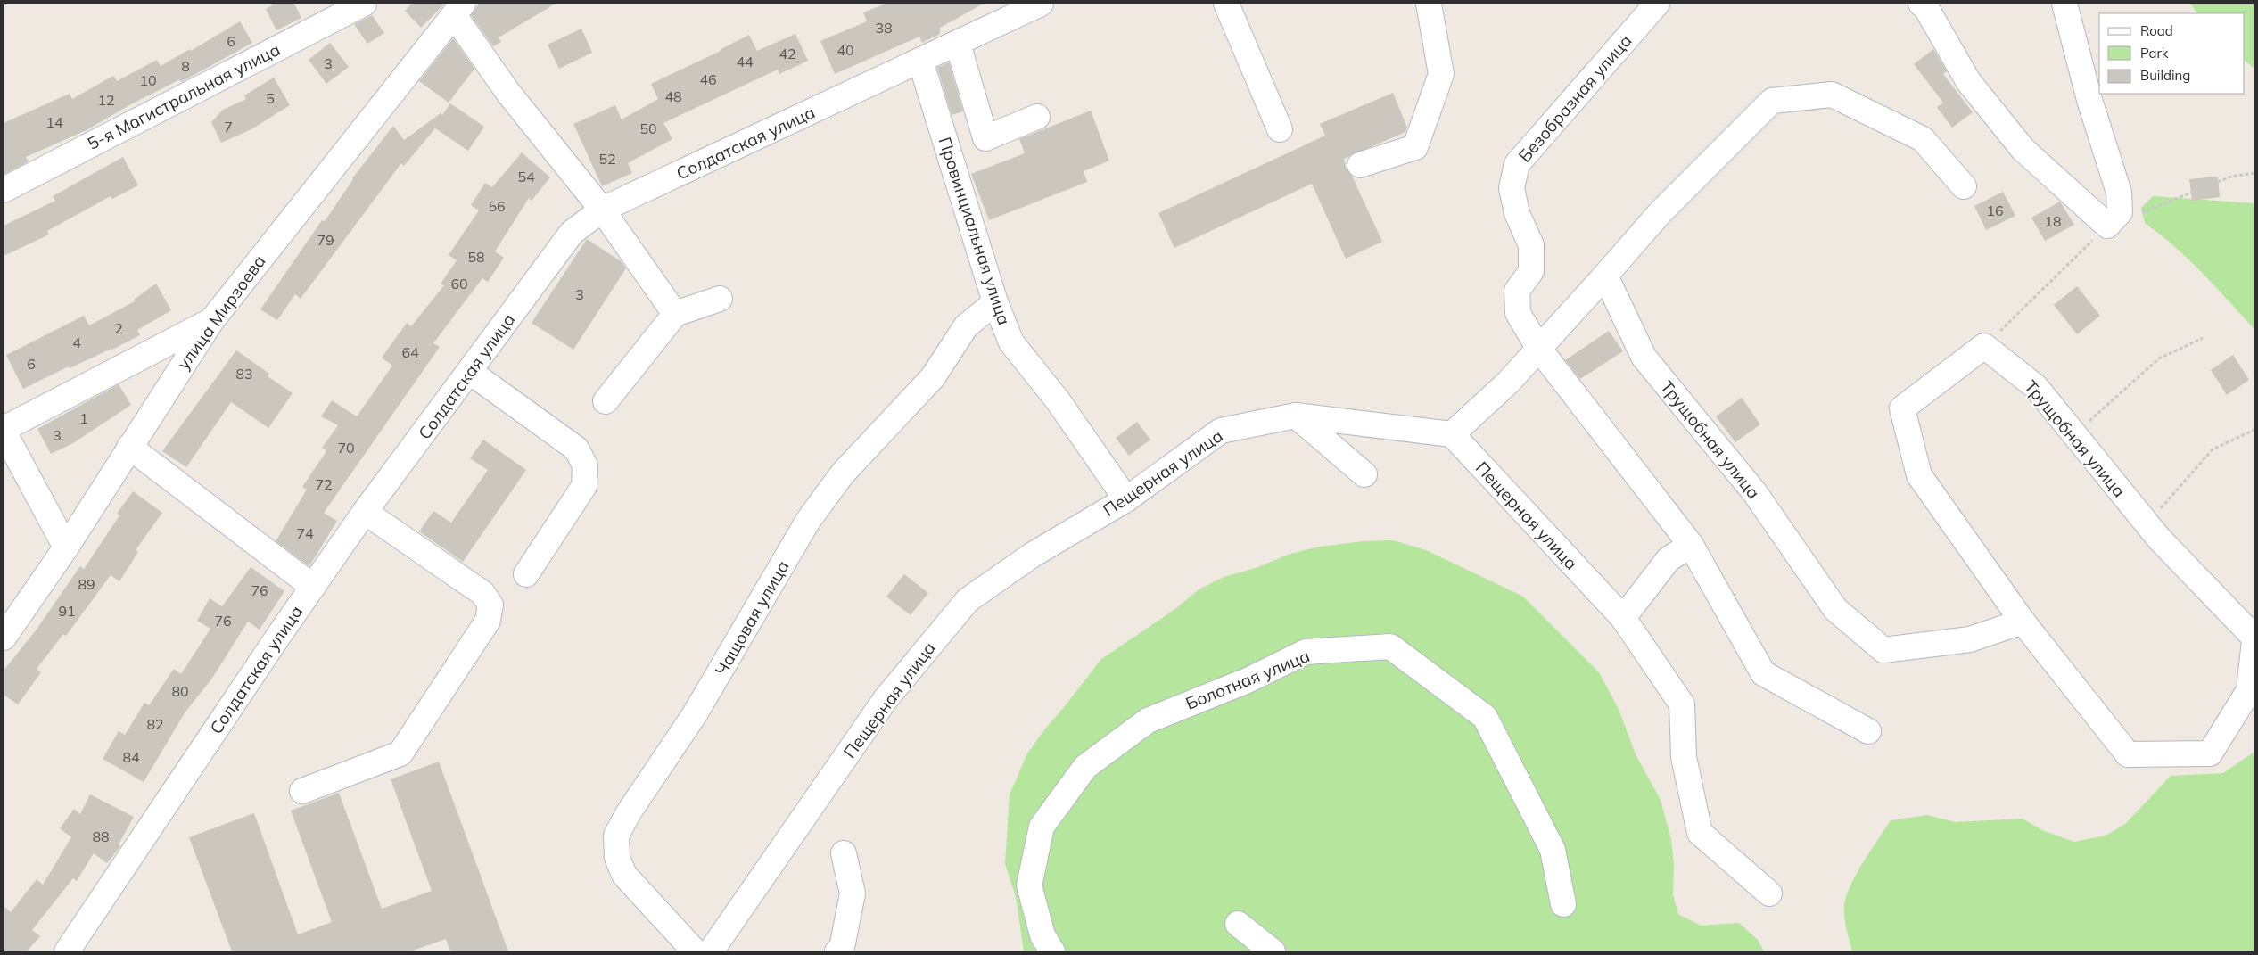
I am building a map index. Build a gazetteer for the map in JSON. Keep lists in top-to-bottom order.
{
  "streets": {
    "street": [
      "5-я Магистральная улица",
      "Безобразная улица",
      "Солдатская улица",
      "Провинциальная улица",
      "улица Мирзоева",
      "Трущобная улица",
      "Пещерная улица",
      "Чащовая улица",
      "Болотная улица"
    ]
  },
  "crossings": [
    ["Солдатская улица", "Провинциальная улица"],
    ["Провинциальная улица", "Пещерная улица"],
    ["Провинциальная улица", "Чащовая улица"]
  ],
  "house_numbers": [
    "38",
    "6",
    "40",
    "42",
    "44",
    "3",
    "8",
    "46",
    "10",
    "48",
    "5",
    "12",
    "14",
    "7",
    "50",
    "52",
    "54",
    "56",
    "16",
    "18",
    "79",
    "58",
    "60",
    "3",
    "2",
    "4",
    "64",
    "6",
    "83",
    "1",
    "3",
    "70",
    "72",
    "74",
    "89",
    "76",
    "91",
    "76",
    "80",
    "82",
    "84",
    "88"
  ],
  "legend": ["Road", "Park", "Building"]
}
